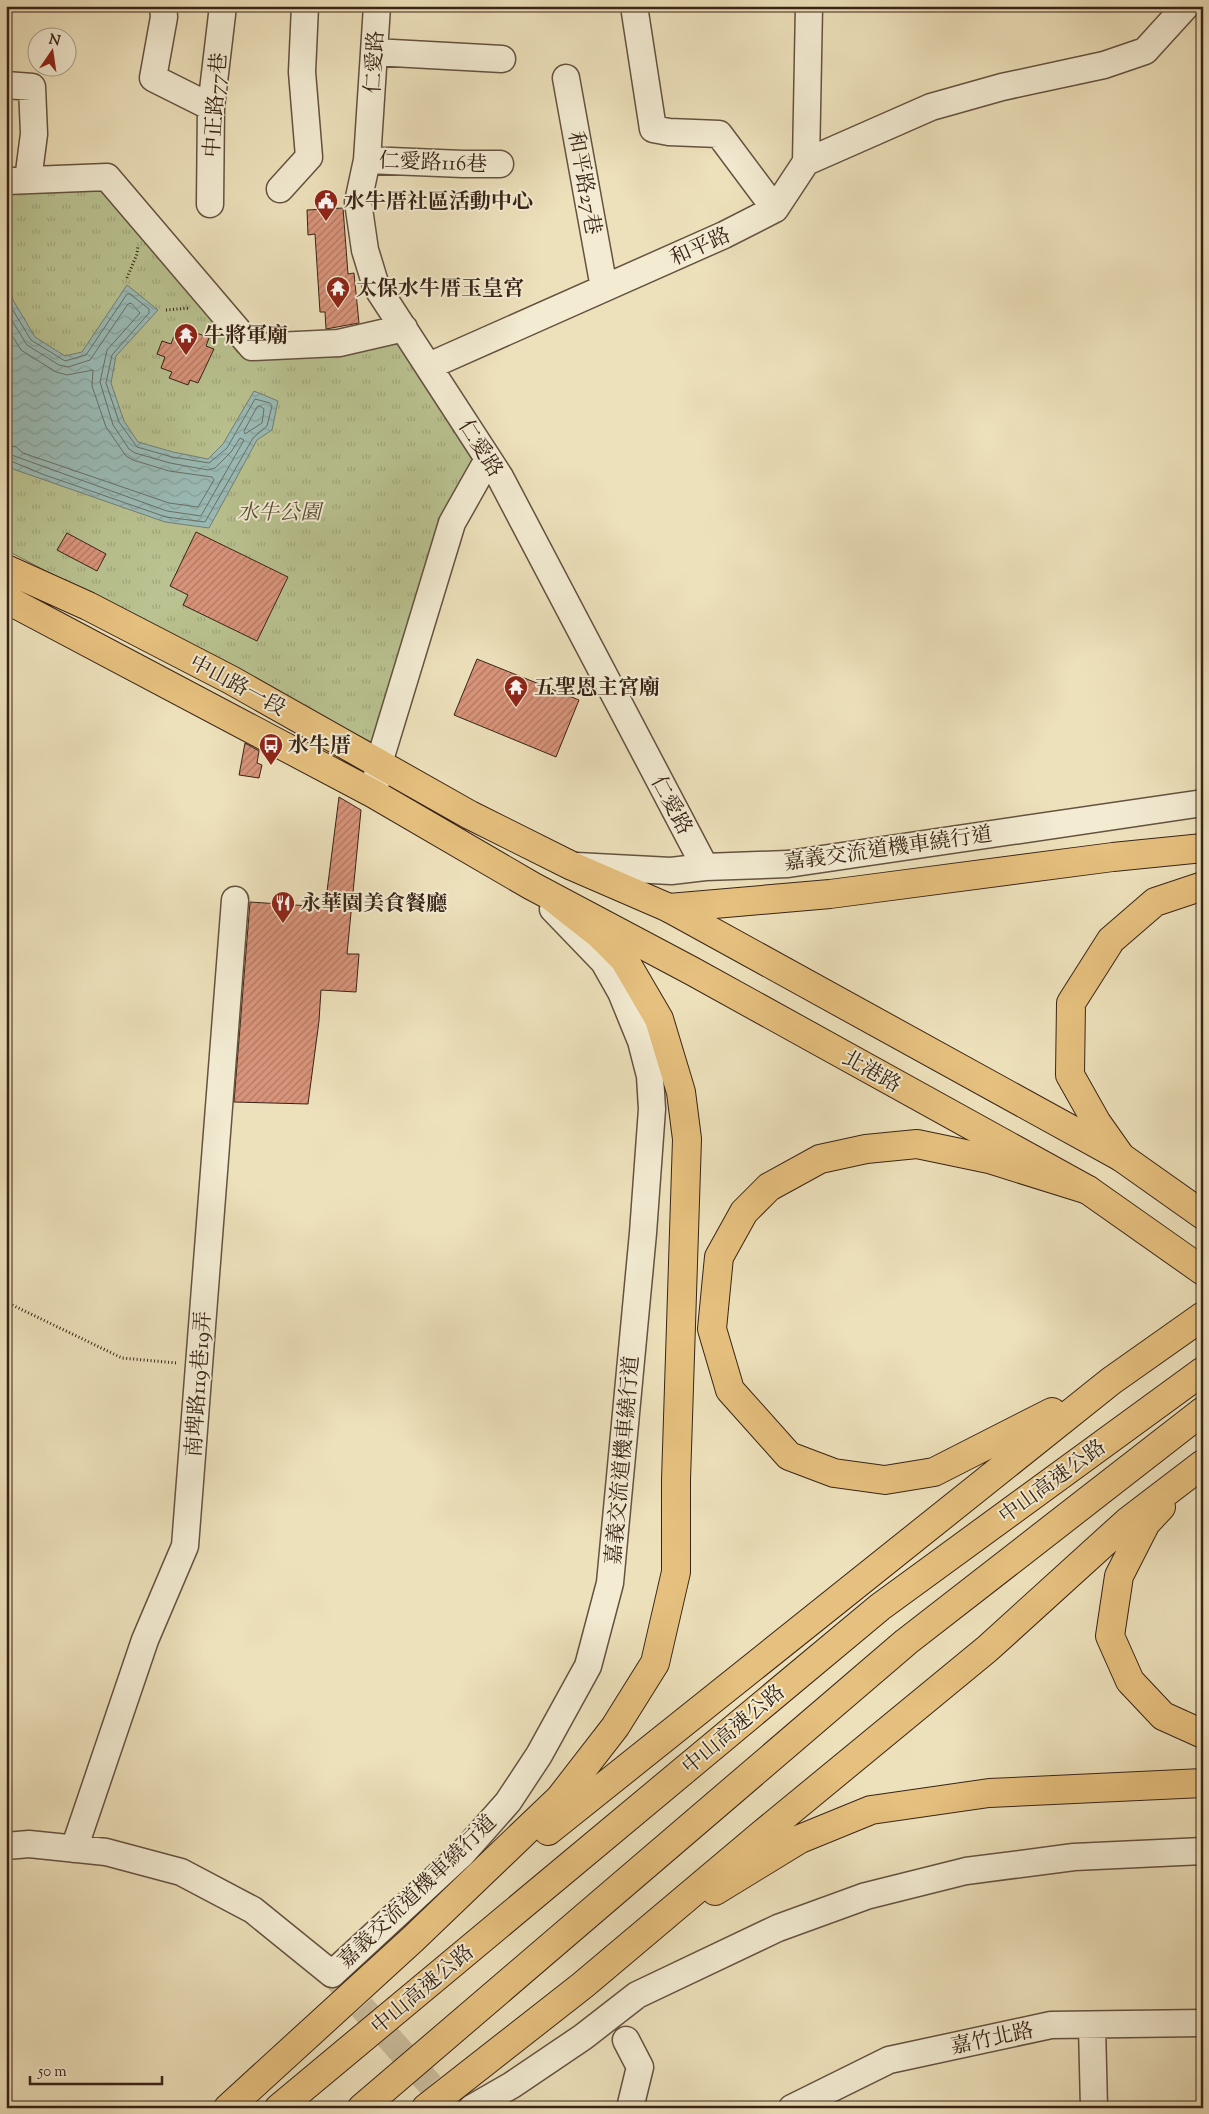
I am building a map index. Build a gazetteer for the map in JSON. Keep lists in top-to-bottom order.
{
  "streets": {
    "main road": ["中山路一段", "北港路", "中山高速公路"],
    "street": [
      "仁愛路",
      "中正路77巷",
      "仁愛路116巷",
      "和平路27巷",
      "和平路",
      "嘉義交流道機車繞行道",
      "南埤路119巷19弄",
      "嘉竹北路"
    ]
  },
  "crossings": [
    ["仁愛路", "仁愛路116巷"],
    ["仁愛路", "和平路"],
    ["仁愛路", "嘉義交流道機車繞行道"],
    ["和平路27巷", "和平路"],
    ["中山路一段", "嘉義交流道機車繞行道"],
    ["中山路一段", "北港路"],
    ["嘉義交流道機車繞行道", "北港路"],
    ["嘉義交流道機車繞行道", "南埤路119巷19弄"]
  ],
  "parks": ["水牛公園"],
  "places": {
    "public building": ["水牛厝社區活動中心"],
    "temple": ["太保水牛厝玉皇宮", "牛將軍廟", "五聖恩主宮廟"],
    "bus stop": ["水牛厝"],
    "restaurant": ["永華園美食餐廳"]
  },
  "scale_bar": "50 m",
  "north": "top"
}
